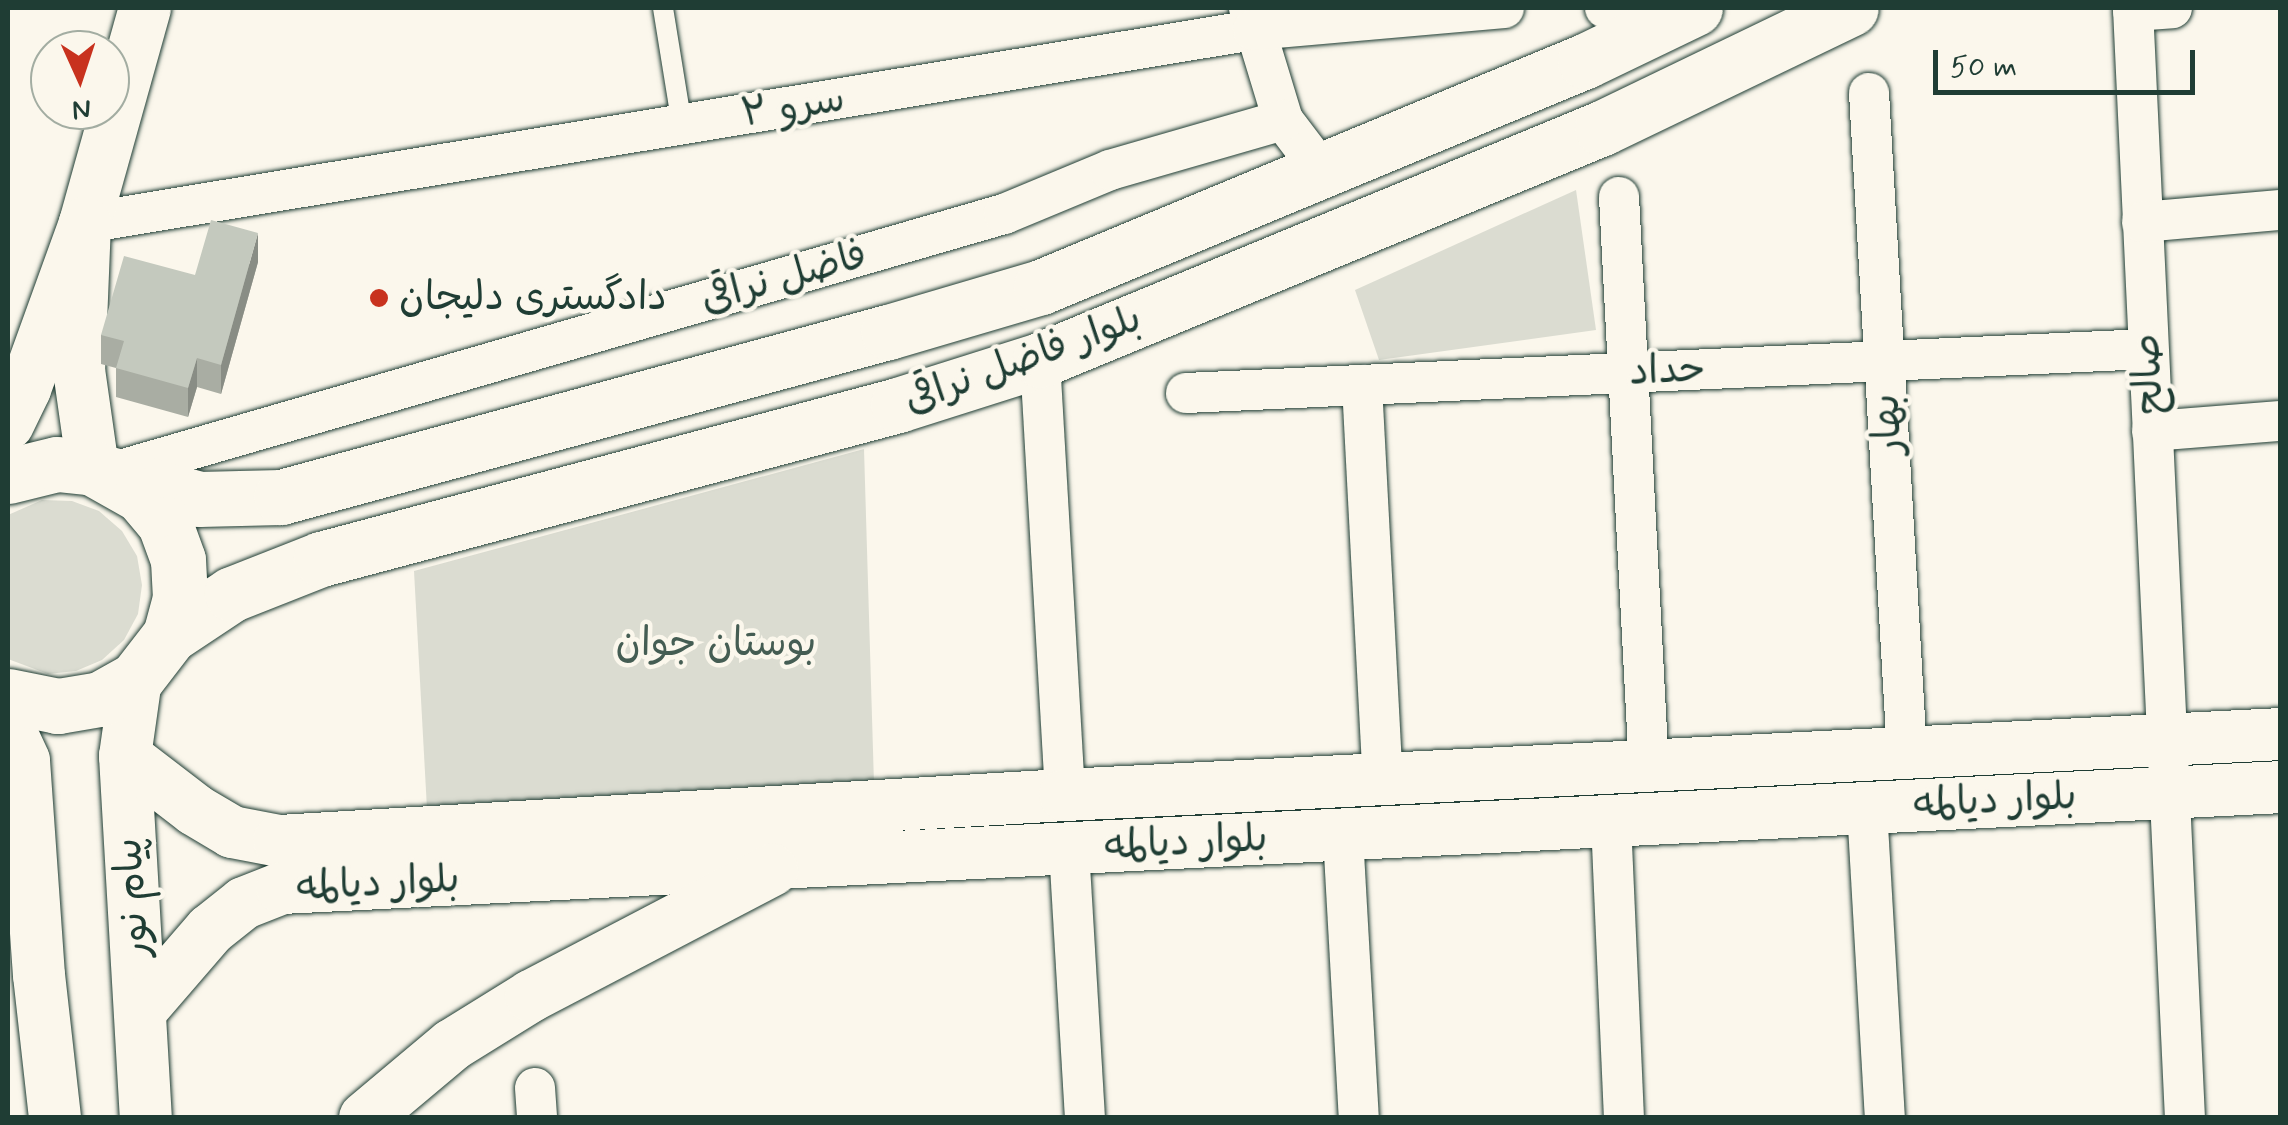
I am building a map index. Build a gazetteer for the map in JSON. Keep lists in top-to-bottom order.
{
  "streets": {
    "main road": ["بلوار فاضل نراقی"],
    "street": [
      "سرو ۲",
      "فاضل نراقی",
      "حداد",
      "صالح",
      "بهار",
      "بلوار دیالمه",
      "پیام نور"
    ]
  },
  "crossings": [
    ["فاضل نراقی", "بلوار فاضل نراقی"],
    ["حداد", "صالح"],
    ["حداد", "بهار"],
    ["صالح", "بلوار دیالمه"],
    ["بهار", "بلوار دیالمه"],
    ["بلوار دیالمه", "پیام نور"]
  ],
  "parks": ["بوستان جوان"],
  "places": ["دادگستری دلیجان"],
  "scale_bar": "50 m",
  "north": "bottom"
}
